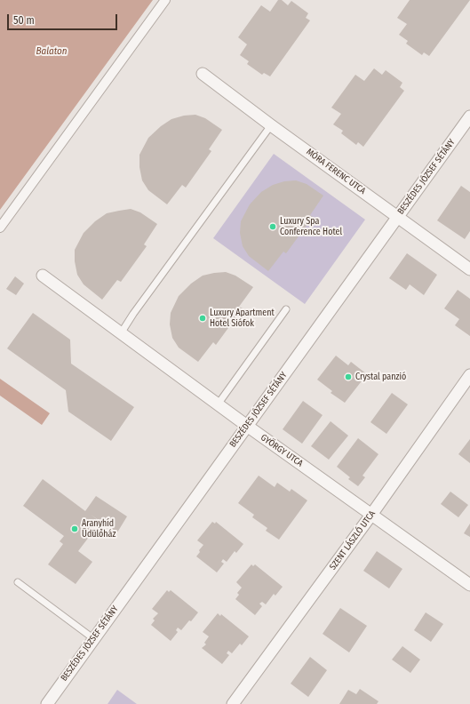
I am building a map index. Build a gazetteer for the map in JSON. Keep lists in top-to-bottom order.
{
  "streets": {
    "street": [
      "MÓRA FERENC UTCA",
      "BESZÉDES JÓZSEF SÉTÁNY",
      "GYÖRGY UTCA",
      "SZENT LÁSZLÓ UTCA"
    ]
  },
  "crossings": [
    ["MÓRA FERENC UTCA", "BESZÉDES JÓZSEF SÉTÁNY"],
    ["BESZÉDES JÓZSEF SÉTÁNY", "GYÖRGY UTCA"],
    ["GYÖRGY UTCA", "SZENT LÁSZLÓ UTCA"]
  ],
  "water": ["Balaton"],
  "places": [
    "Luxury Spa Conference Hotel",
    "Luxury Apartment Hotel Siófok",
    "Crystal panzió",
    "Aranyhíd Üdülőház"
  ],
  "scale_bar": "50 m"
}
